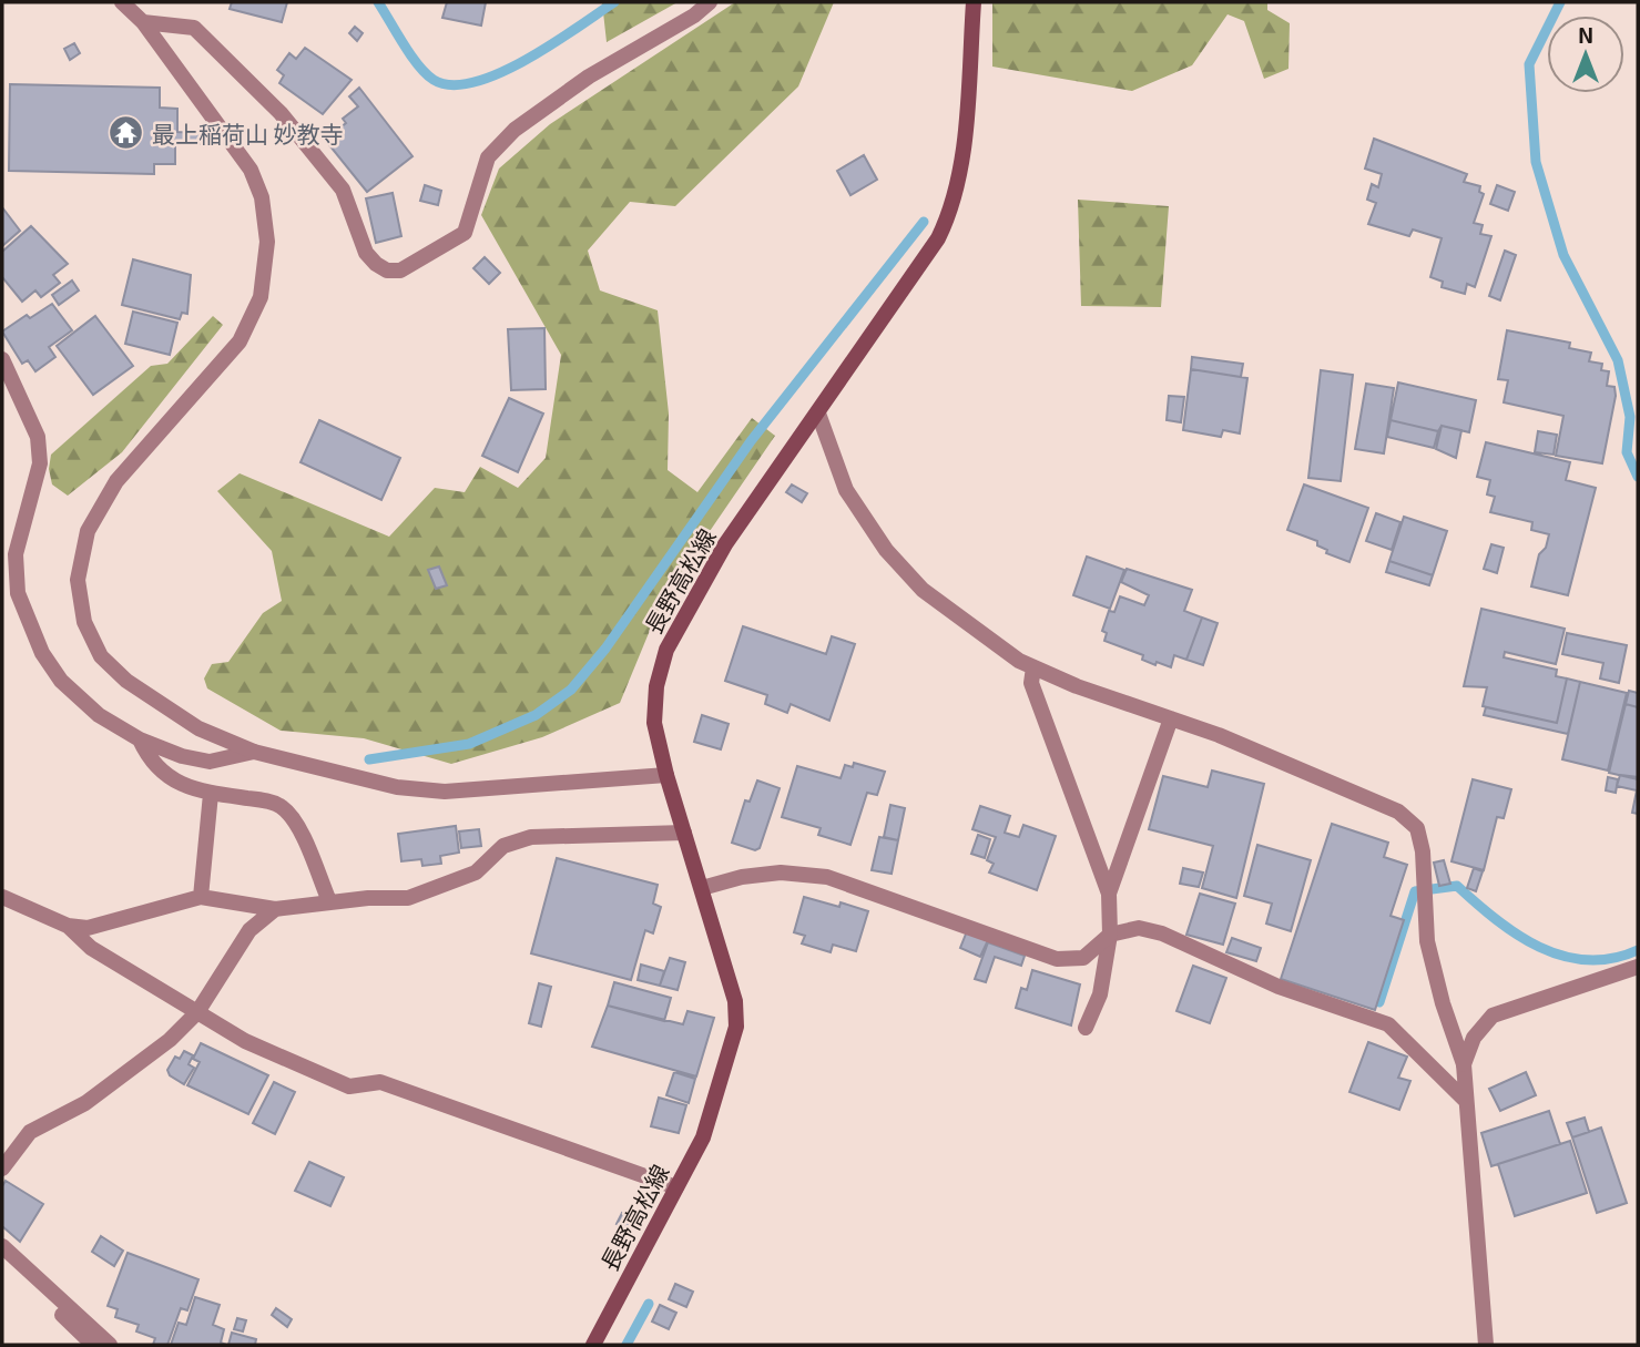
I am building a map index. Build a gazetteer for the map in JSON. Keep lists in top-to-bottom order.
{
  "streets": {
    "main road": ["長野高松線"]
  },
  "places": {
    "temple": ["最上稲荷山 妙教寺"]
  },
  "north": "top"
}
